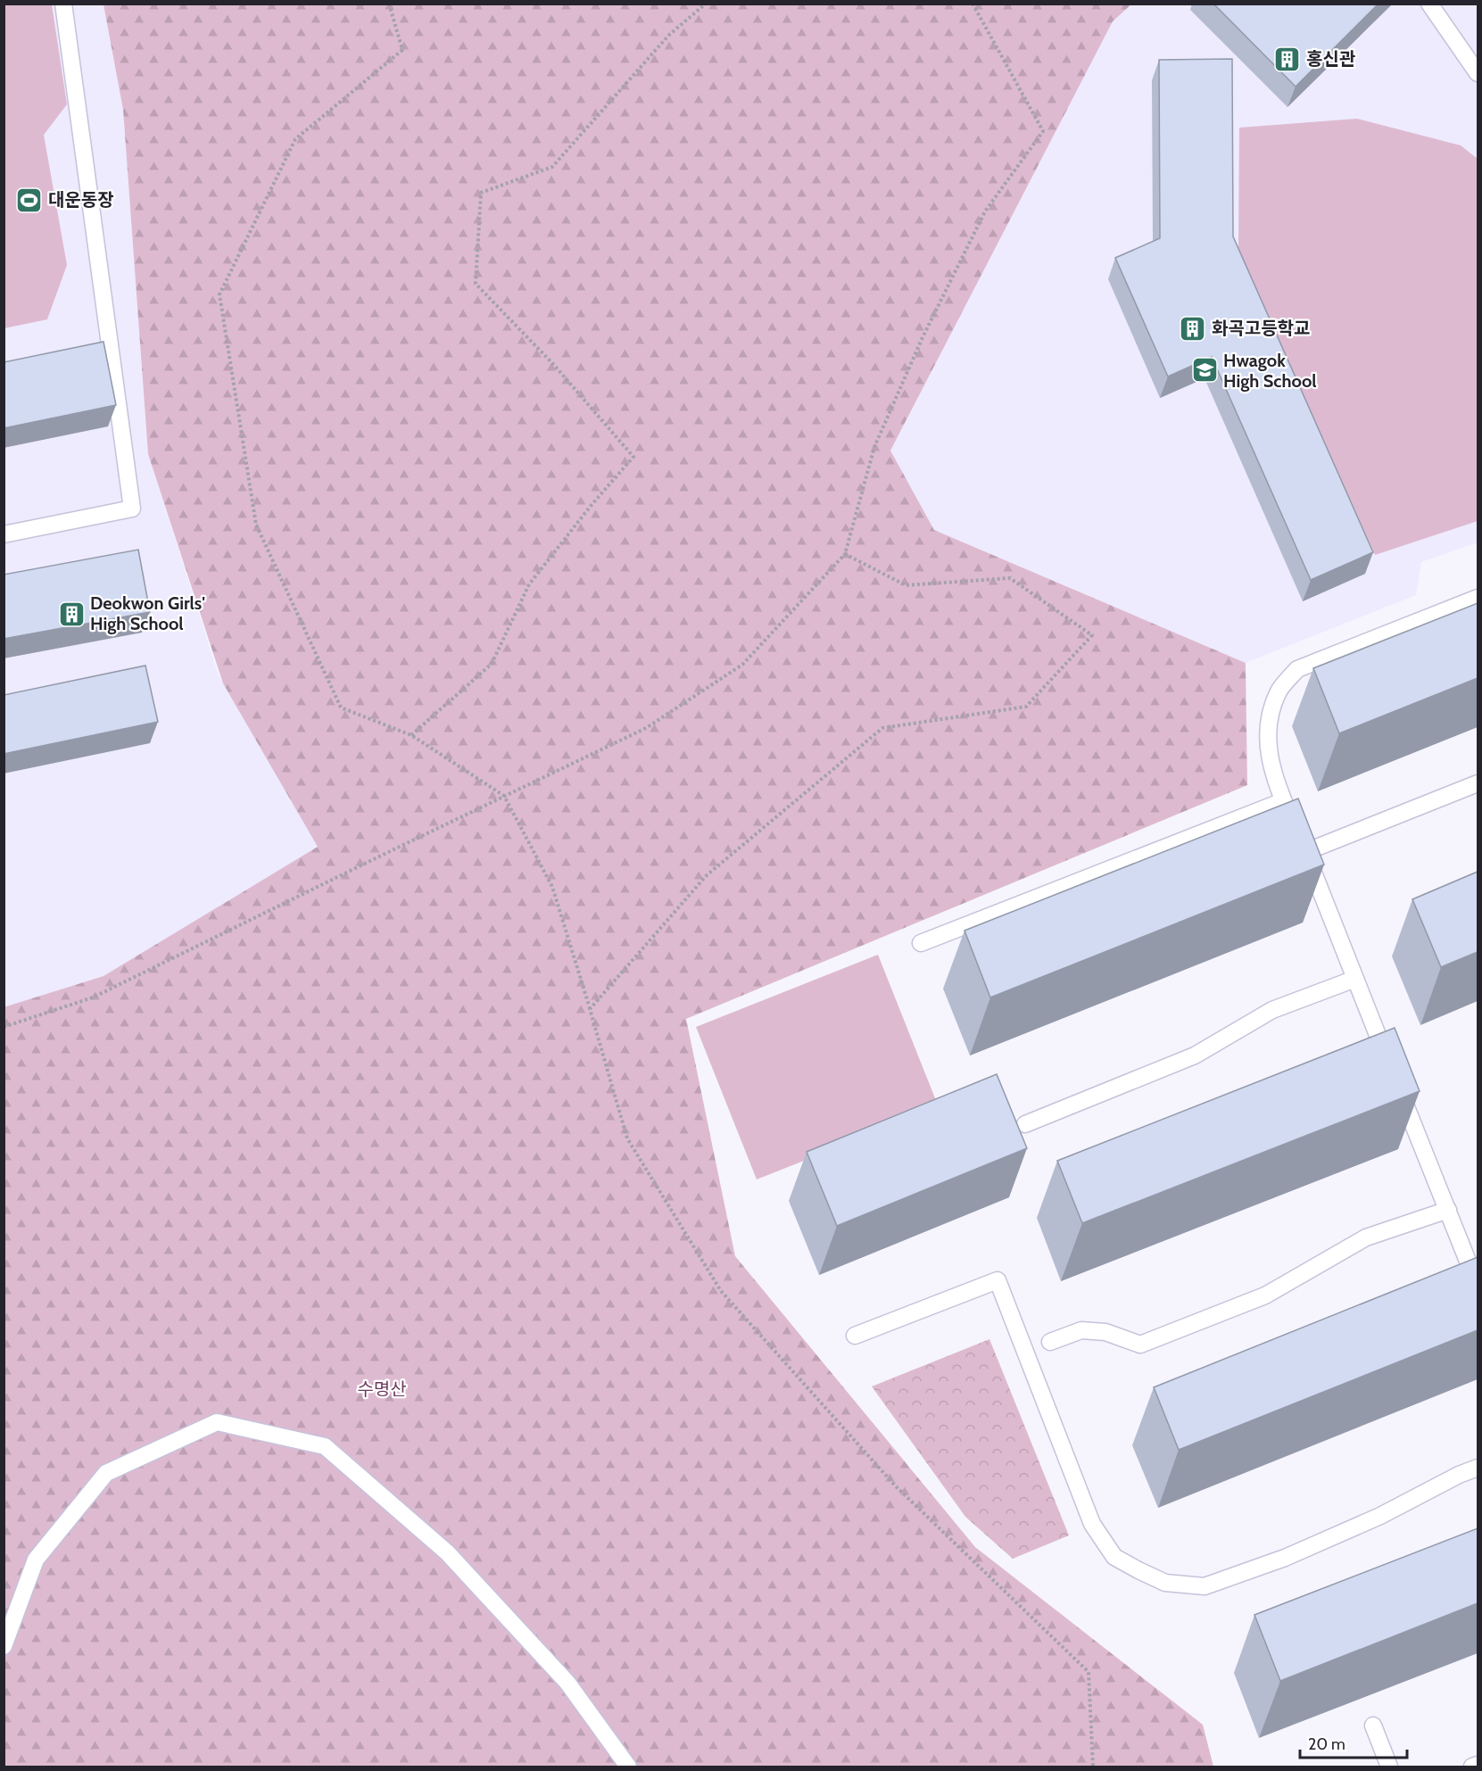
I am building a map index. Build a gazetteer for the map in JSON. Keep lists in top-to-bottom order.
{
  "parks": ["수명산"],
  "places": {
    "building": ["홍신관", "화곡고등학교", "Deokwon Girls' High School"],
    "sports": ["대운동장"],
    "school or university": ["Hwagok High School"]
  },
  "scale_bar": "20 m"
}
